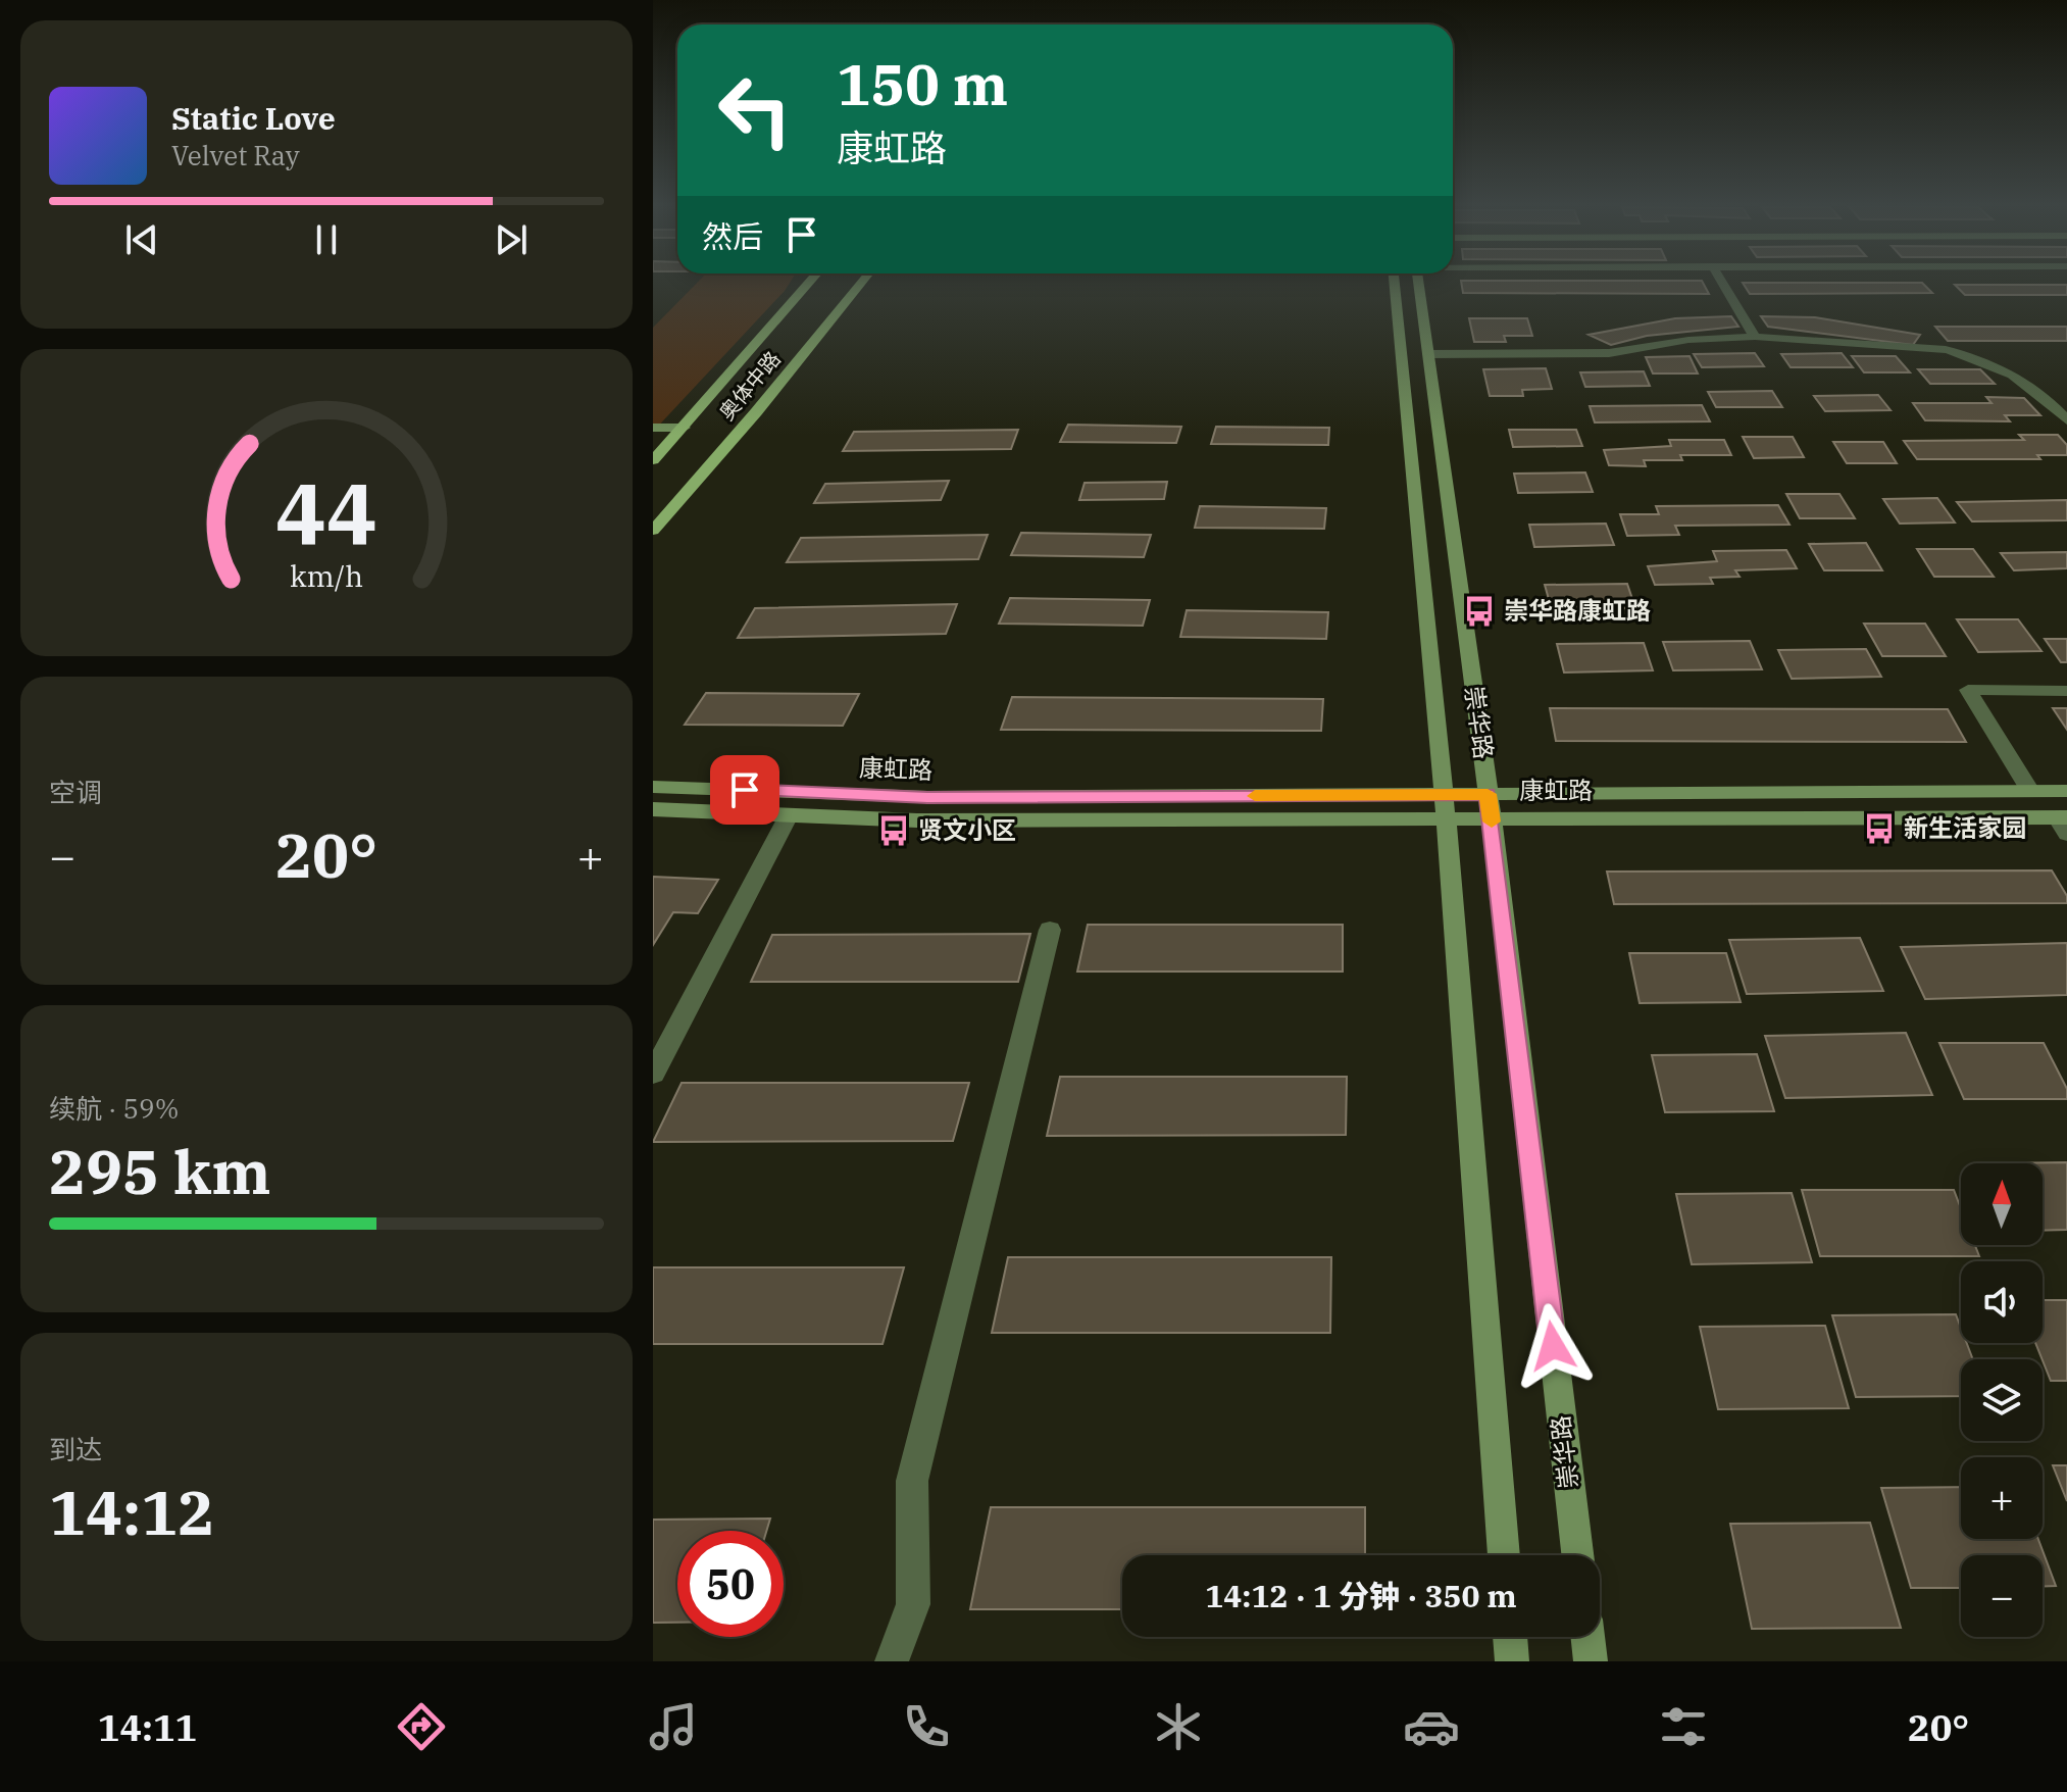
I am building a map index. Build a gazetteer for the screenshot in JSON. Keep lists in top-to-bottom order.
{
  "streets": {
    "main road": ["奥体中路", "崇华路", "康虹路"]
  },
  "crossings": [
    ["崇华路", "康虹路"]
  ],
  "places": {
    "bus stop": ["崇华路康虹路", "新生活家园", "贤文小区"]
  },
  "north": "top",
  "page": {
    "turn": ["150 m", "康虹路"],
    "song": ["Static Love", "Velvet Ray"],
    "then": "然后",
    "tile": [
      "空调",
      ["续航 · 59%", "295 km"],
      ["到达", "14:12"]
    ],
    "heat": ["−", "20°", "+"],
    "map_buttons": ["+", "−"],
    "limit": "50",
    "trip": "14:12 · 1 分钟 · 350 m",
    "tabs": ["14:11", "20°"],
    "gauge": ["44", "km/h"]
  }
}
